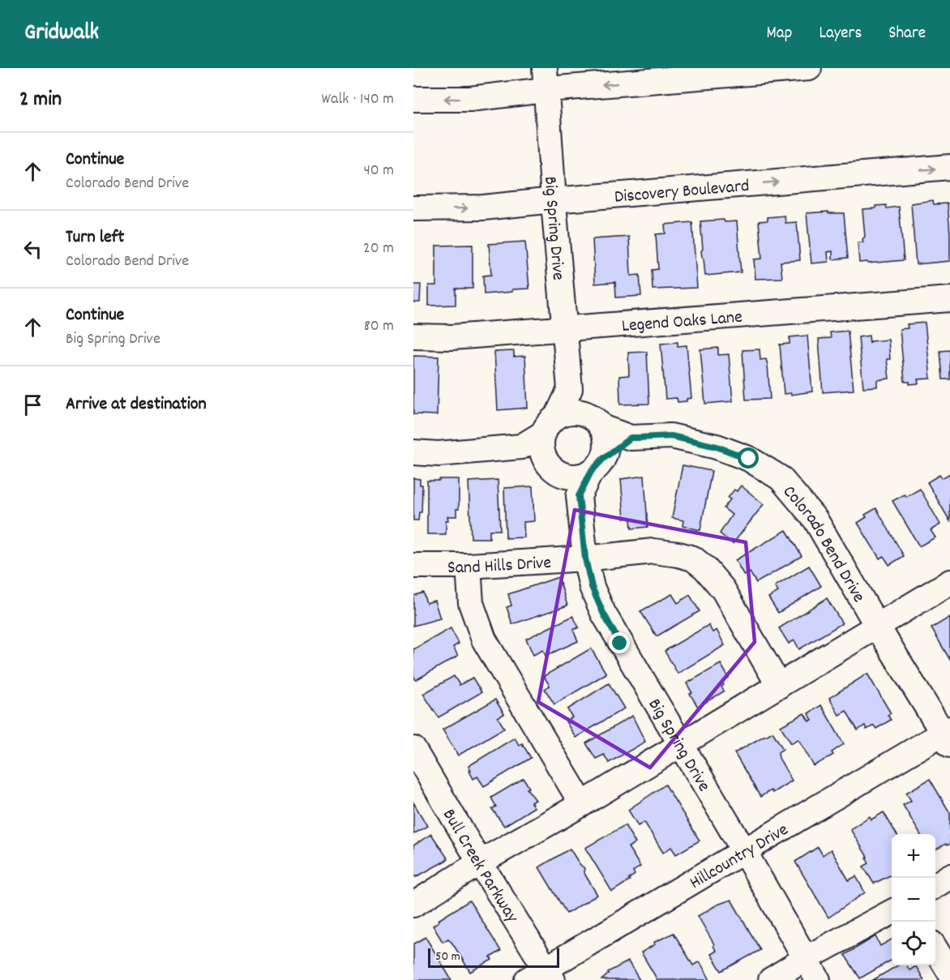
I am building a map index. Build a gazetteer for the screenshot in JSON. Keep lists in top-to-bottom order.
{
  "streets": {
    "street": [
      "Discovery Boulevard",
      "Big Spring Drive",
      "Legend Oaks Lane",
      "Colorado Bend Drive",
      "Sand Hills Drive",
      "Hillcountry Drive",
      "Bull Creek Parkway"
    ]
  },
  "crossings": [
    ["Discovery Boulevard", "Big Spring Drive"],
    ["Big Spring Drive", "Legend Oaks Lane"],
    ["Big Spring Drive", "Colorado Bend Drive"],
    ["Big Spring Drive", "Sand Hills Drive"],
    ["Big Spring Drive", "Hillcountry Drive"],
    ["Colorado Bend Drive", "Hillcountry Drive"],
    ["Hillcountry Drive", "Bull Creek Parkway"]
  ],
  "scale_bar": "50 m",
  "page": {
    "header": "Gridwalk",
    "nav": ["Map", "Layers", "Share"],
    "heading": ["2 min", "Walk · 140 m"],
    "list": [
      ["Continue", "Colorado Bend Drive", "40 m"],
      ["Turn left", "Colorado Bend Drive", "20 m"],
      ["Continue", "Big Spring Drive", "80 m"],
      "Arrive at destination"
    ],
    "map_buttons": ["+", "−"],
    "scale": "50 m"
  }
}
